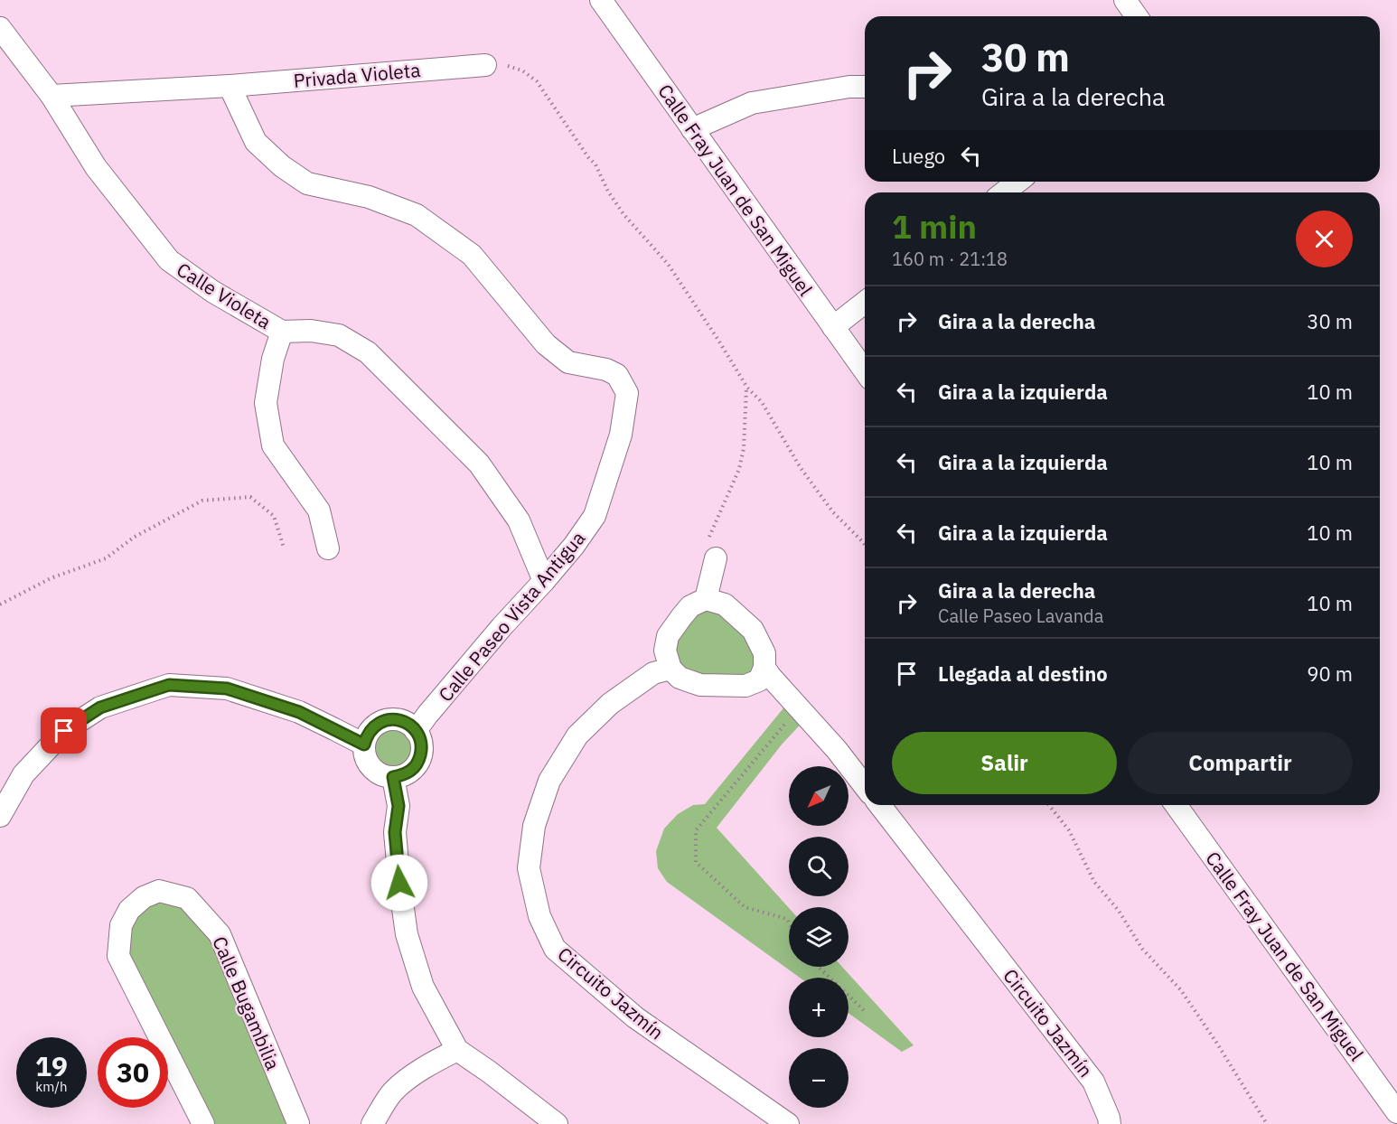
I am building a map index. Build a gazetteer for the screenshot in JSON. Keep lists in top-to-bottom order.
{
  "streets": {
    "street": [
      "Privada Violeta",
      "Calle Fray Juan de San Miguel",
      "Calle Violeta",
      "Calle Paseo Vista Antigua",
      "Circuito Jazmín",
      "Calle Bugambilia"
    ]
  },
  "crossings": [
    ["Privada Violeta", "Calle Paseo Vista Antigua"],
    ["Calle Violeta", "Calle Paseo Vista Antigua"]
  ],
  "north": "bottom left",
  "page": {
    "turn": ["30 m", "Gira a la derecha"],
    "then": "Luego",
    "heading": ["1 min", "160 m · 21:18"],
    "list": [
      {
        "name": "Gira a la derecha",
        "value": "30 m"
      },
      {
        "name": "Gira a la izquierda",
        "value": "10 m"
      },
      {
        "name": "Gira a la izquierda",
        "value": "10 m"
      },
      {
        "name": "Gira a la izquierda",
        "value": "10 m"
      },
      {
        "name": "Gira a la derecha",
        "note": "Calle Paseo Lavanda",
        "value": "10 m"
      },
      {
        "name": "Llegada al destino",
        "value": "90 m"
      }
    ],
    "buttons": ["Salir", "Compartir"],
    "map_buttons": ["+", "−"],
    "speed": "19 km/h",
    "limit": "30"
  }
}
